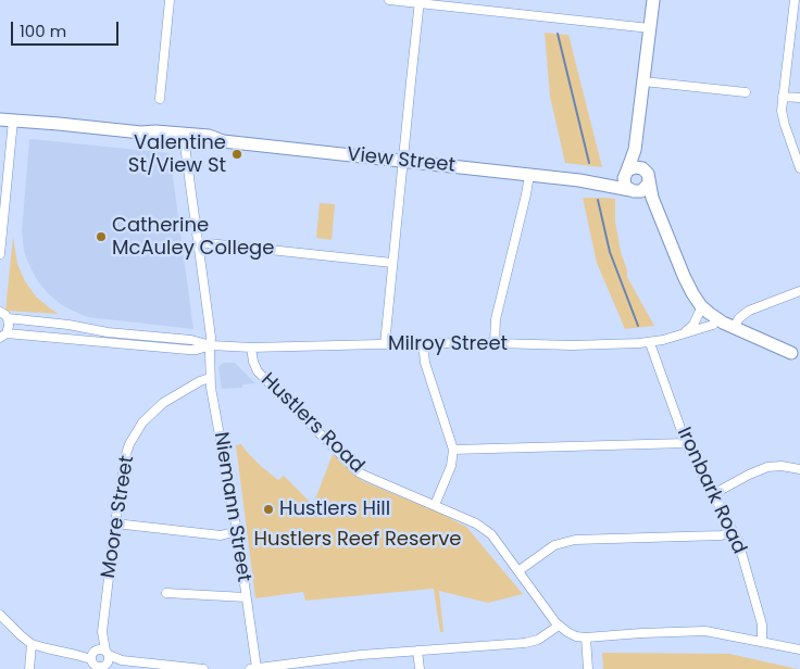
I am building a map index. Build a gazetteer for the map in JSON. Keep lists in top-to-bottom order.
{
  "streets": {
    "street": [
      "View Street",
      "Milroy Street",
      "Hustlers Road",
      "Ironbark Road",
      "Niemann Street",
      "Moore Street"
    ]
  },
  "crossings": [
    ["View Street", "Niemann Street"],
    ["Milroy Street", "Hustlers Road"],
    ["Milroy Street", "Ironbark Road"],
    ["Milroy Street", "Niemann Street"],
    ["Niemann Street", "Moore Street"]
  ],
  "parks": ["Hustlers Reef Reserve"],
  "places": ["Valentine St/View St", "Catherine McAuley College", "Hustlers Hill"],
  "scale_bar": "100 m"
}
